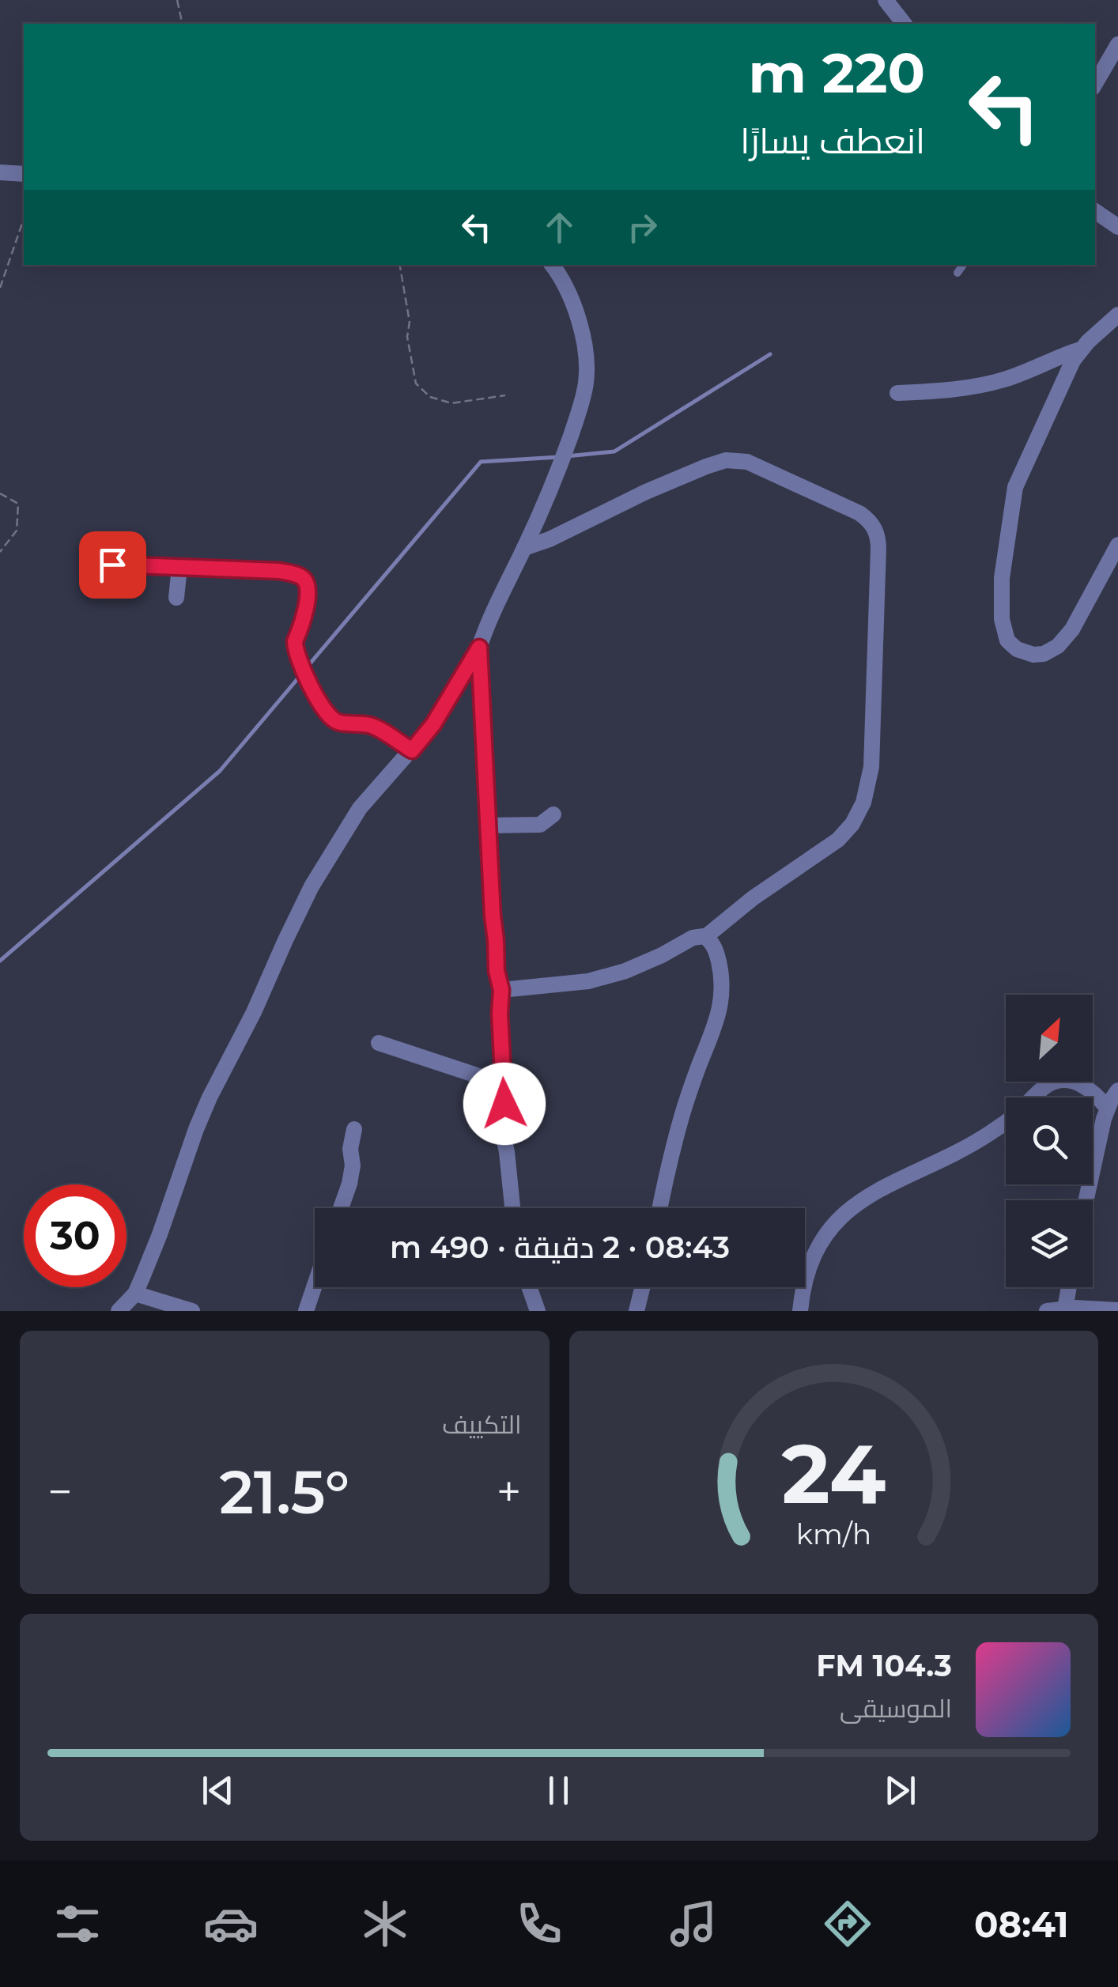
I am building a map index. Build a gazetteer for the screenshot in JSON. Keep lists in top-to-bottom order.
{
  "north": "top right",
  "page": {
    "turn": ["220 m", "انعطف يسارًا"],
    "limit": "30",
    "trip": "08:43 · 2 دقيقة · 490 m",
    "tile": "التكييف",
    "heat": ["−", "21.5°", "+"],
    "song": ["104.3 FM", "الموسيقى"],
    "tabs": "08:41",
    "gauge": ["24", "km/h"]
  }
}
